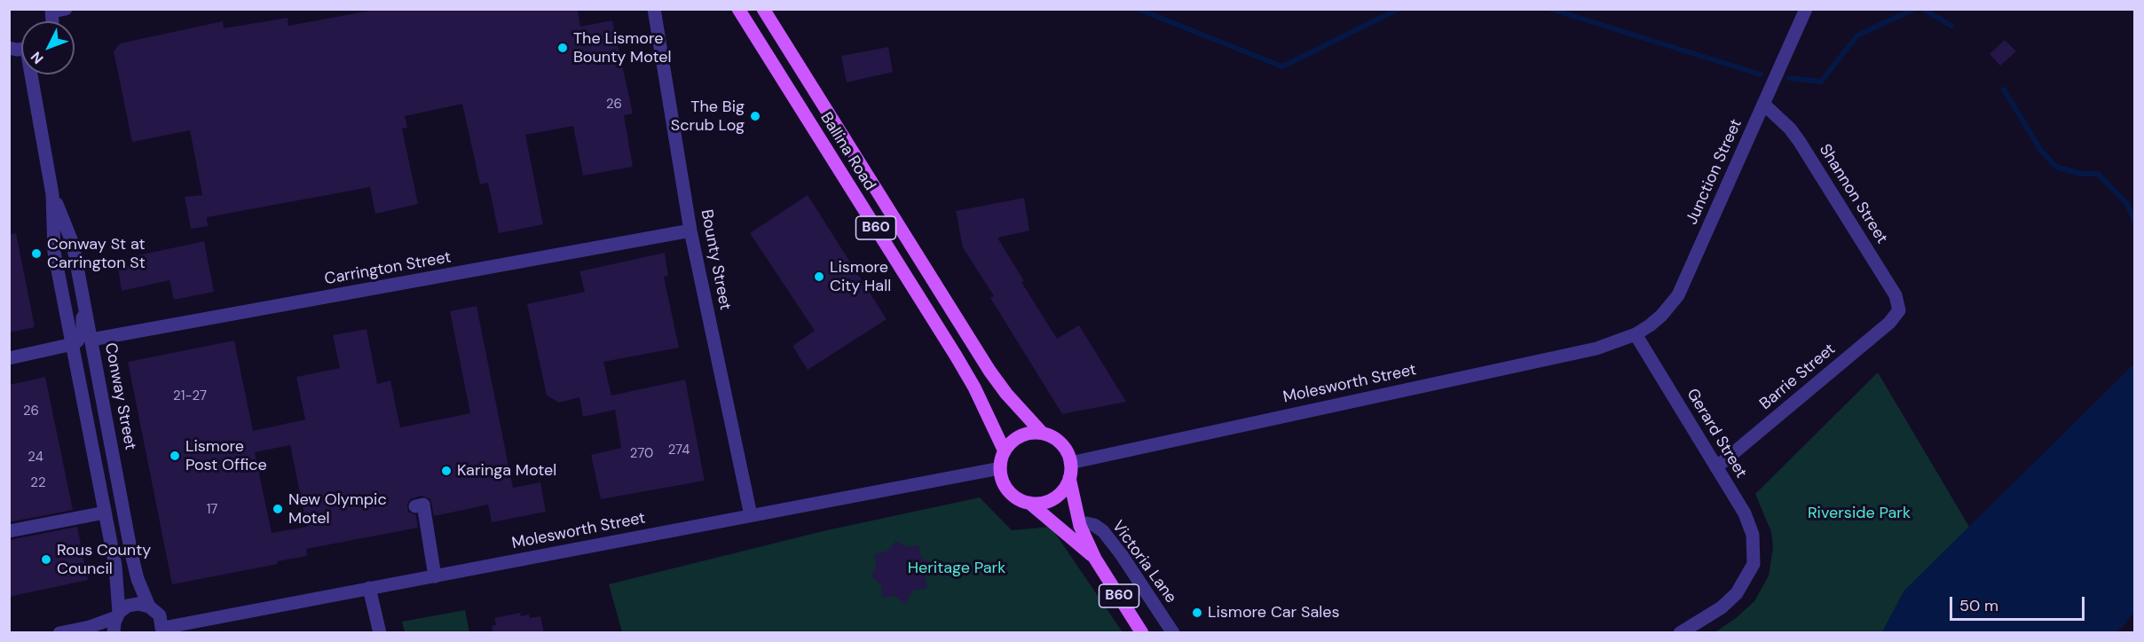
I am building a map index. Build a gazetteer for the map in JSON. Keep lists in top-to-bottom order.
{
  "streets": {
    "main road": ["Ballina Road", "B60"],
    "street": [
      "Junction Street",
      "Shannon Street",
      "Bounty Street",
      "Carrington Street",
      "Barrie Street",
      "Molesworth Street",
      "Conway Street",
      "Gerard Street",
      "Victoria Lane"
    ]
  },
  "crossings": [
    ["Ballina Road", "B60"],
    ["Ballina Road", "Molesworth Street"],
    ["Junction Street", "Shannon Street"],
    ["Junction Street", "Molesworth Street"],
    ["Junction Street", "Gerard Street"],
    ["Shannon Street", "Barrie Street"],
    ["B60", "Molesworth Street"],
    ["B60", "Victoria Lane"],
    ["Bounty Street", "Carrington Street"],
    ["Bounty Street", "Molesworth Street"],
    ["Carrington Street", "Conway Street"],
    ["Barrie Street", "Gerard Street"],
    ["Molesworth Street", "Conway Street"],
    ["Molesworth Street", "Gerard Street"]
  ],
  "parks": ["Riverside Park", "Heritage Park"],
  "places": [
    "The Lismore Bounty Motel",
    "The Big Scrub Log",
    "Conway St at Carrington St",
    "Lismore City Hall",
    "Lismore Post Office",
    "Karinga Motel",
    "New Olympic Motel",
    "Rous County Council",
    "Lismore Car Sales"
  ],
  "house_numbers": [
    "26",
    "21-27",
    "26",
    "274",
    "270",
    "24",
    "22",
    "17"
  ],
  "scale_bar": "50 m",
  "north": "bottom left"
}
